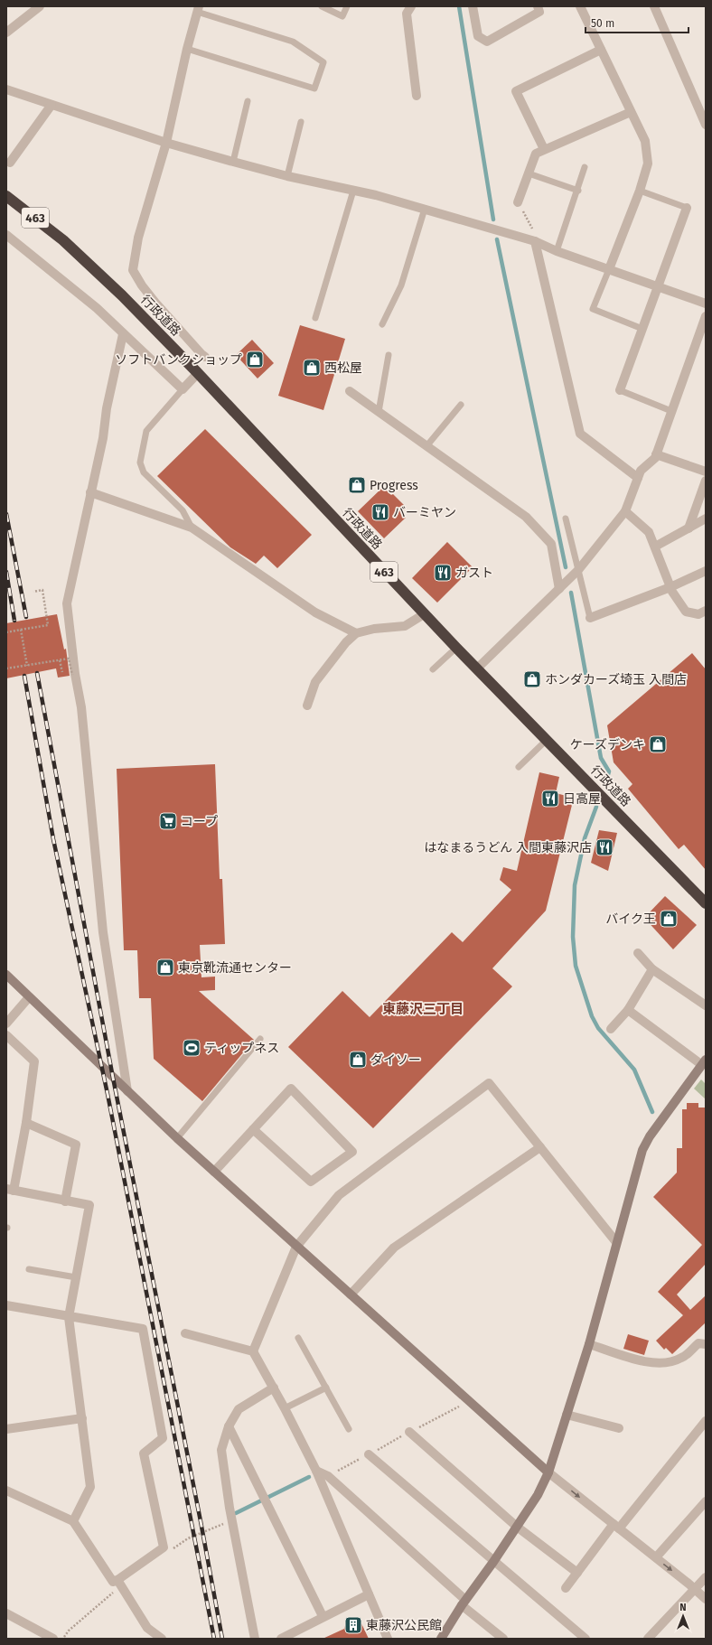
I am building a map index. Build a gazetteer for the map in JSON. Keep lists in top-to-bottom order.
{
  "streets": {
    "highway": ["463", "行政道路"]
  },
  "districts": ["東藤沢三丁目"],
  "places": {
    "shop": [
      "ソフトバンクショップ",
      "西松屋",
      "Progress",
      "ホンダカーズ埼玉 入間店",
      "ケーズデンキ",
      "バイク王",
      "東京靴流通センター",
      "ダイソー"
    ],
    "restaurant": [
      "バーミヤン",
      "ガスト",
      "日高屋",
      "はなまるうどん 入間東藤沢店"
    ],
    "supermarket": ["コープ"],
    "sports": ["ティップネス"],
    "building": ["東藤沢公民館"]
  },
  "scale_bar": "50 m",
  "north": "top"
}
